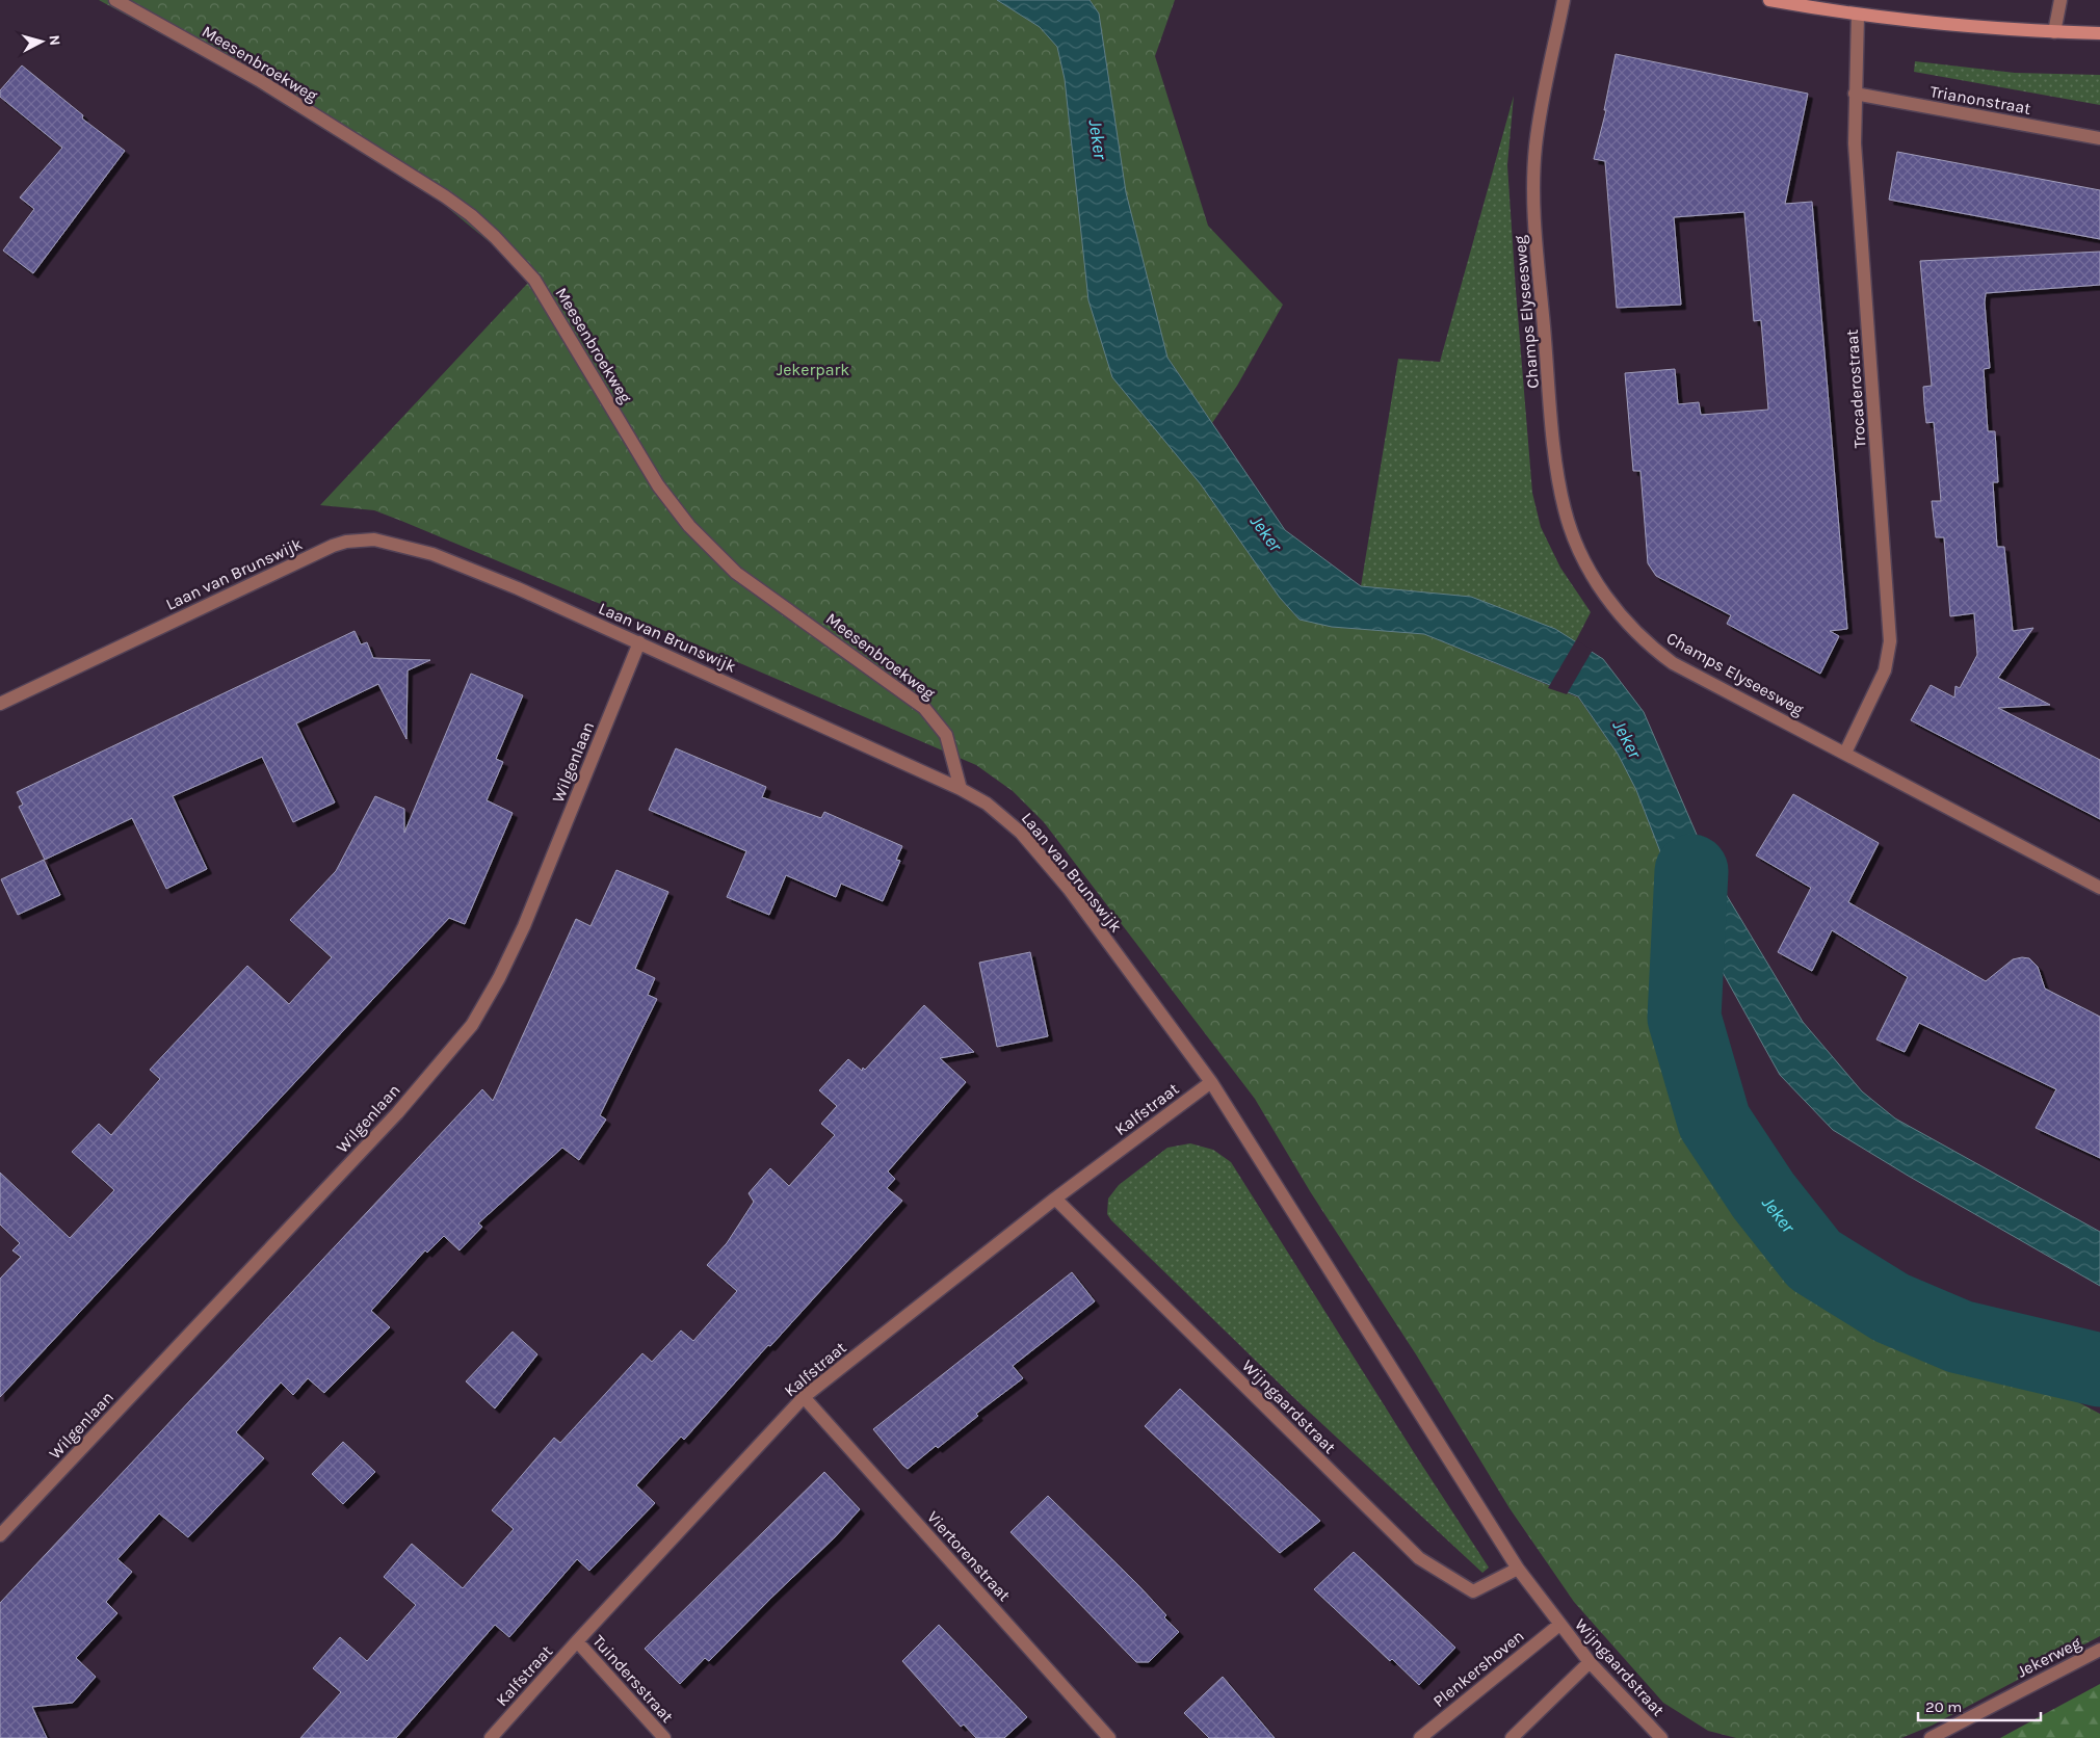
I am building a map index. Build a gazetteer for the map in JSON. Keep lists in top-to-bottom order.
{
  "streets": {
    "street": [
      "Meesenbroekweg",
      "Trianonstraat",
      "Champs Elyseesweg",
      "Trocaderostraat",
      "Laan van Brunswijk",
      "Wilgenlaan",
      "Kalfstraat",
      "Wijngaardstraat",
      "Viertorenstraat",
      "Jekerweg",
      "Plenkershoven",
      "Tuindersstraat"
    ]
  },
  "crossings": [
    ["Meesenbroekweg", "Laan van Brunswijk"],
    ["Trianonstraat", "Trocaderostraat"],
    ["Champs Elyseesweg", "Trocaderostraat"],
    ["Laan van Brunswijk", "Wilgenlaan"],
    ["Laan van Brunswijk", "Kalfstraat"],
    ["Laan van Brunswijk", "Wijngaardstraat"],
    ["Kalfstraat", "Wijngaardstraat"],
    ["Kalfstraat", "Viertorenstraat"],
    ["Kalfstraat", "Tuindersstraat"],
    ["Wijngaardstraat", "Plenkershoven"]
  ],
  "water": ["Jeker"],
  "parks": ["Jekerpark"],
  "scale_bar": "20 m",
  "north": "right"
}
